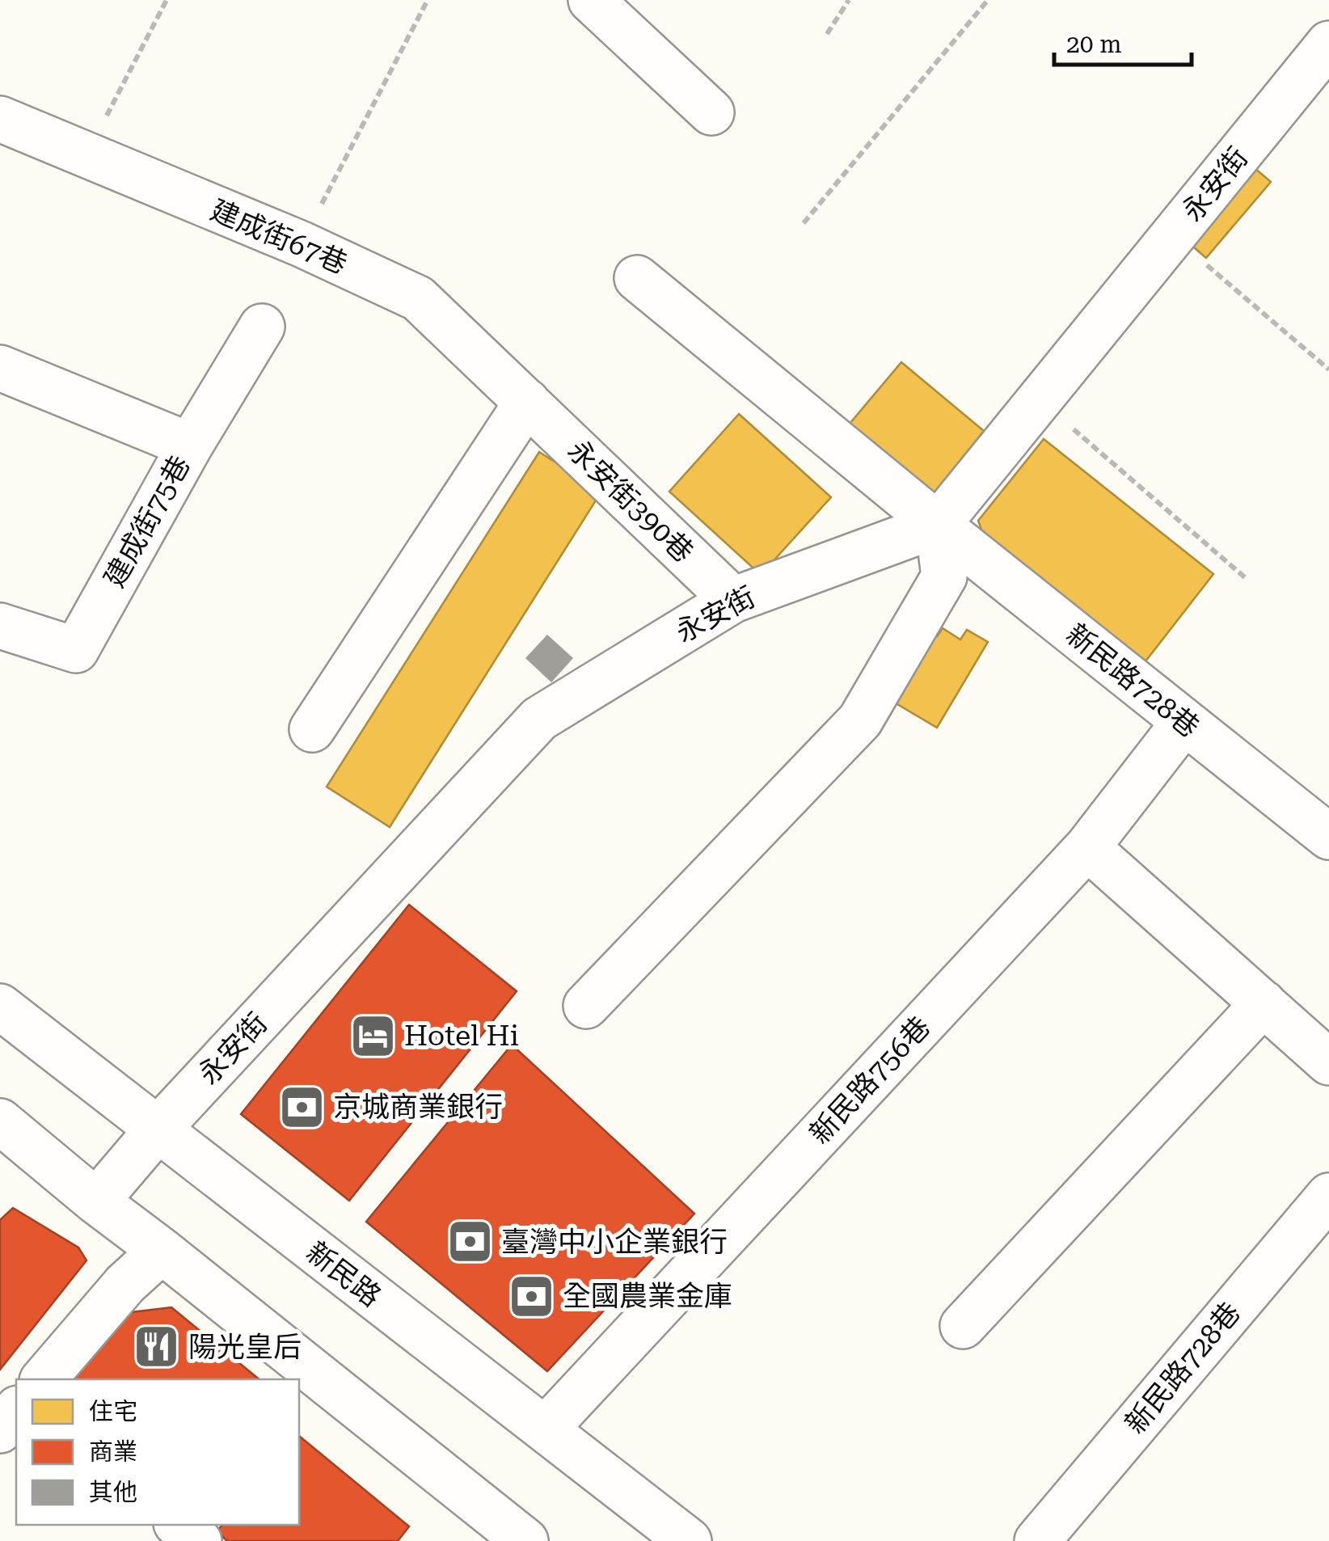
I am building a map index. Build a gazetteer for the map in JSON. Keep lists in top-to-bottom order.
{
  "streets": {
    "street": [
      "永安街",
      "建成街67巷",
      "永安街390巷",
      "建成街75巷",
      "新民路728巷",
      "新民路756巷",
      "新民路"
    ]
  },
  "crossings": [
    ["永安街", "永安街390巷"],
    ["永安街", "新民路728巷"],
    ["永安街", "新民路"],
    ["建成街67巷", "永安街390巷"],
    ["新民路728巷", "新民路756巷"],
    ["新民路756巷", "新民路"]
  ],
  "places": {
    "hotel": ["Hotel Hi"],
    "bank": ["京城商業銀行", "臺灣中小企業銀行", "全國農業金庫"],
    "restaurant": ["陽光皇后"]
  },
  "legend": ["住宅", "商業", "其他"],
  "scale_bar": "20 m"
}
